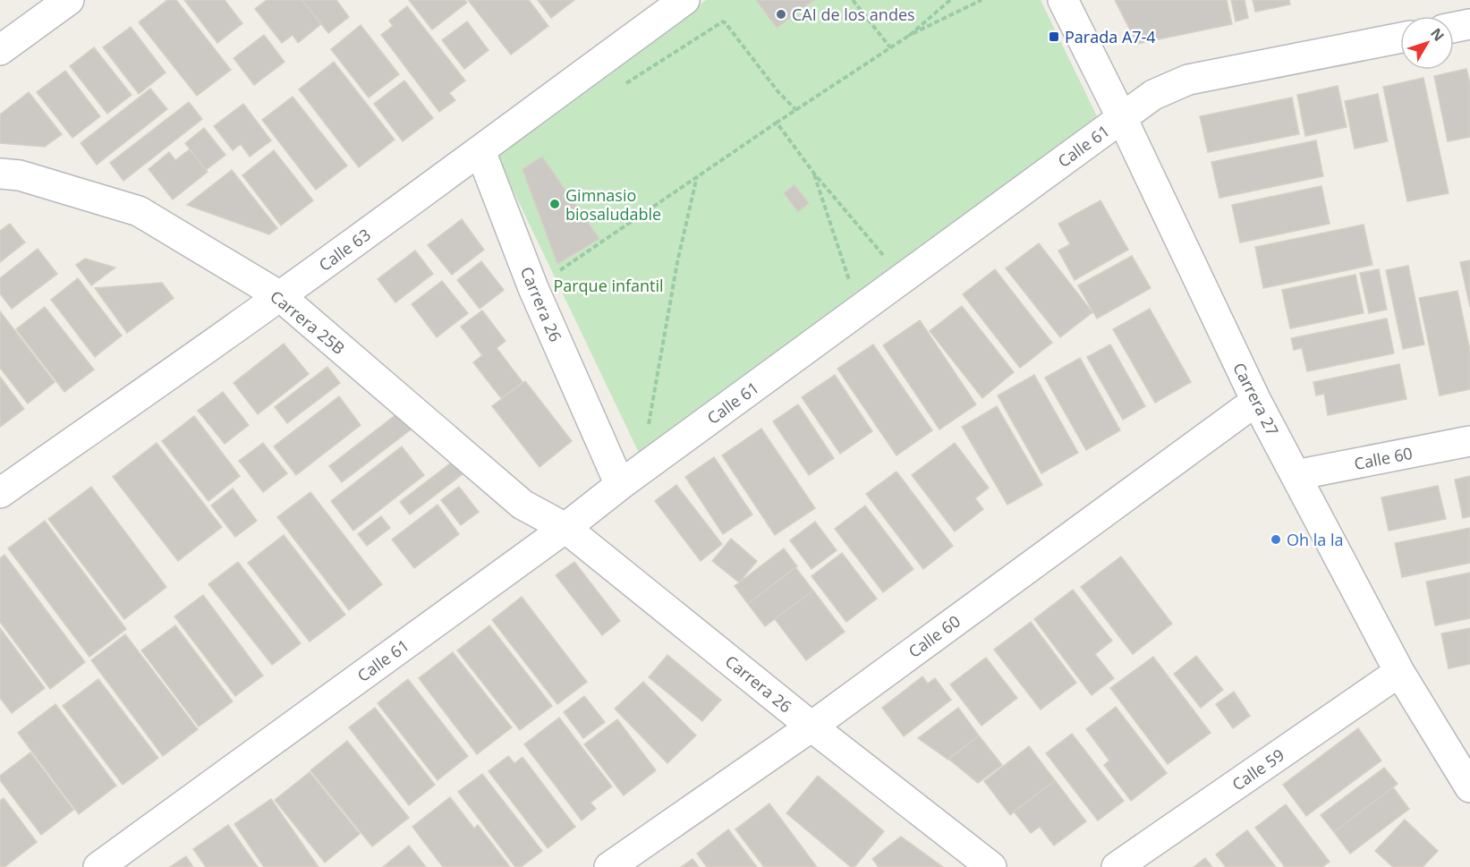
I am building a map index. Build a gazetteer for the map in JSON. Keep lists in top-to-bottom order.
{
  "streets": {
    "street": [
      "Calle 61",
      "Calle 63",
      "Carrera 26",
      "Carrera 25B",
      "Carrera 27",
      "Calle 60",
      "Calle 59"
    ]
  },
  "crossings": [
    ["Calle 61", "Carrera 26"],
    ["Calle 61", "Carrera 27"],
    ["Calle 63", "Carrera 26"],
    ["Calle 63", "Carrera 25B"],
    ["Carrera 26", "Carrera 25B"],
    ["Carrera 26", "Calle 60"],
    ["Carrera 27", "Calle 60"],
    ["Carrera 27", "Calle 59"]
  ],
  "parks": ["Parque infantil"],
  "places": {
    "other": ["CAI de los andes", "Gimnasio biosaludable", "Oh la la"],
    "transit": ["Parada A7-4"]
  },
  "north": "top right"
}
